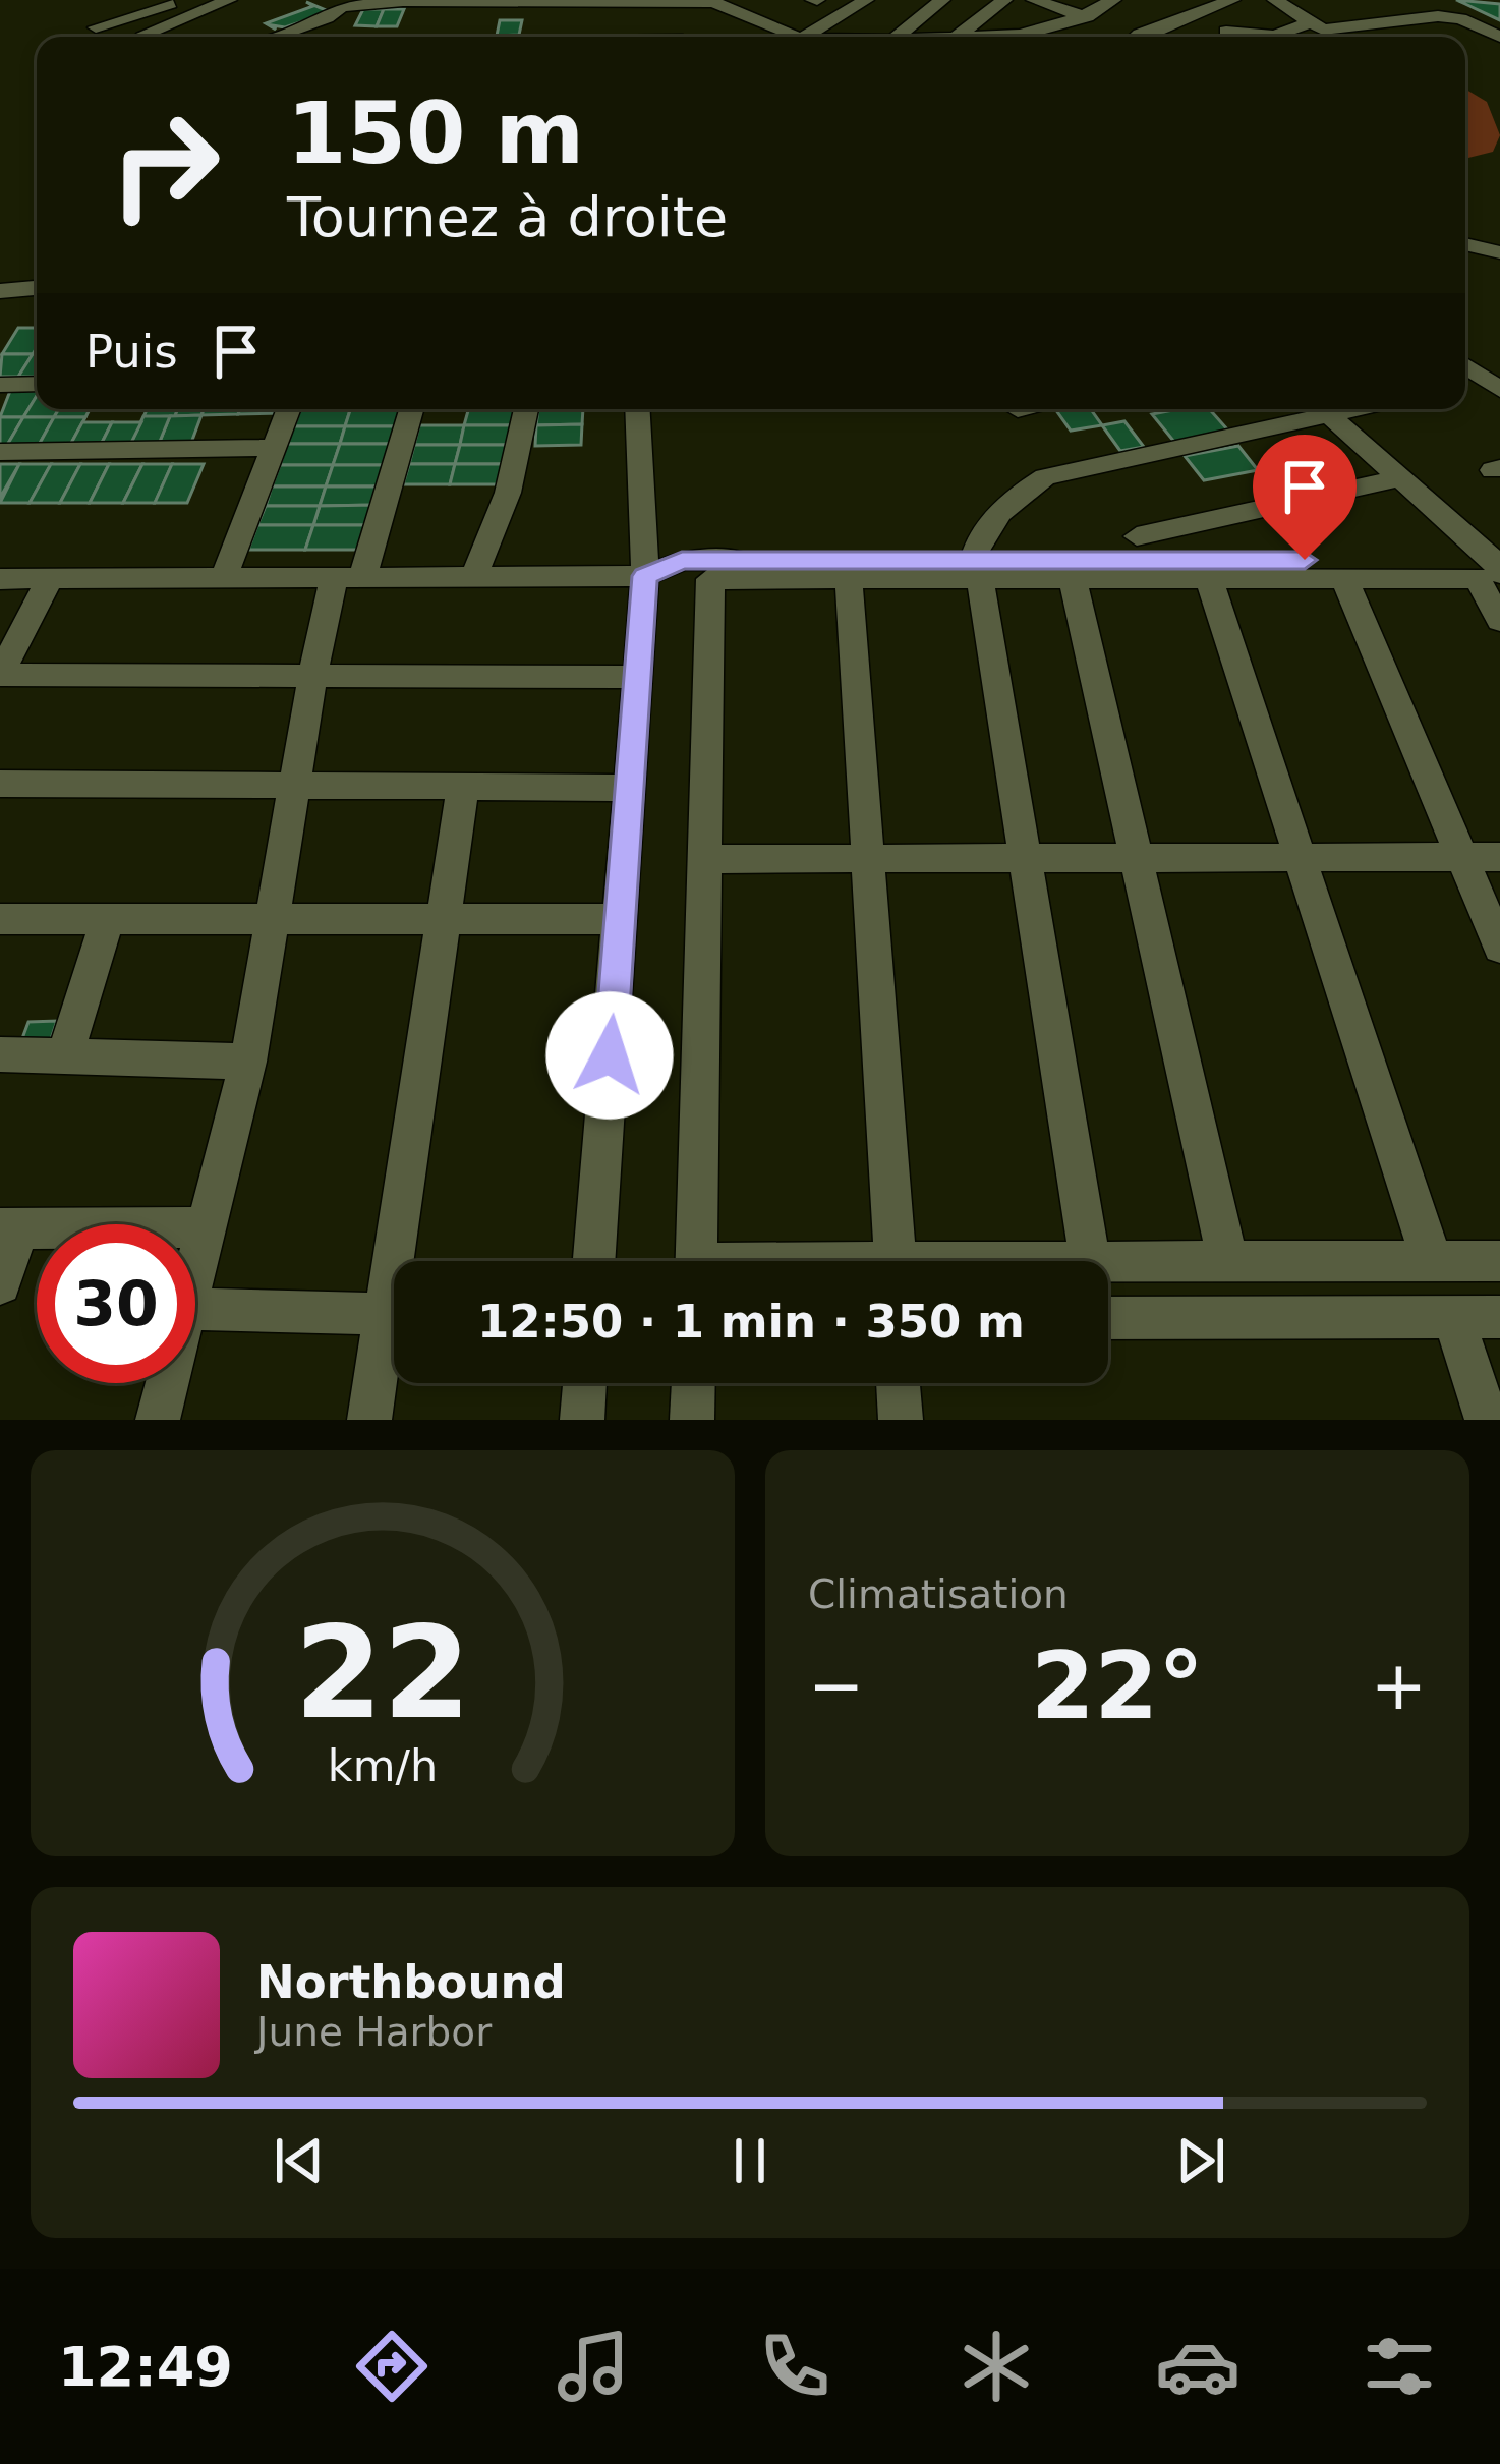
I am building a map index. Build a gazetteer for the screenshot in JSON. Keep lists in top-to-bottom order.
{
  "page": {
    "turn": ["150 m", "Tournez à droite"],
    "then": "Puis",
    "limit": "30",
    "trip": "12:50 · 1 min · 350 m",
    "tile": "Climatisation",
    "heat": ["−", "22°", "+"],
    "song": ["Northbound", "June Harbor"],
    "tabs": "12:49",
    "gauge": ["22", "km/h"]
  }
}
